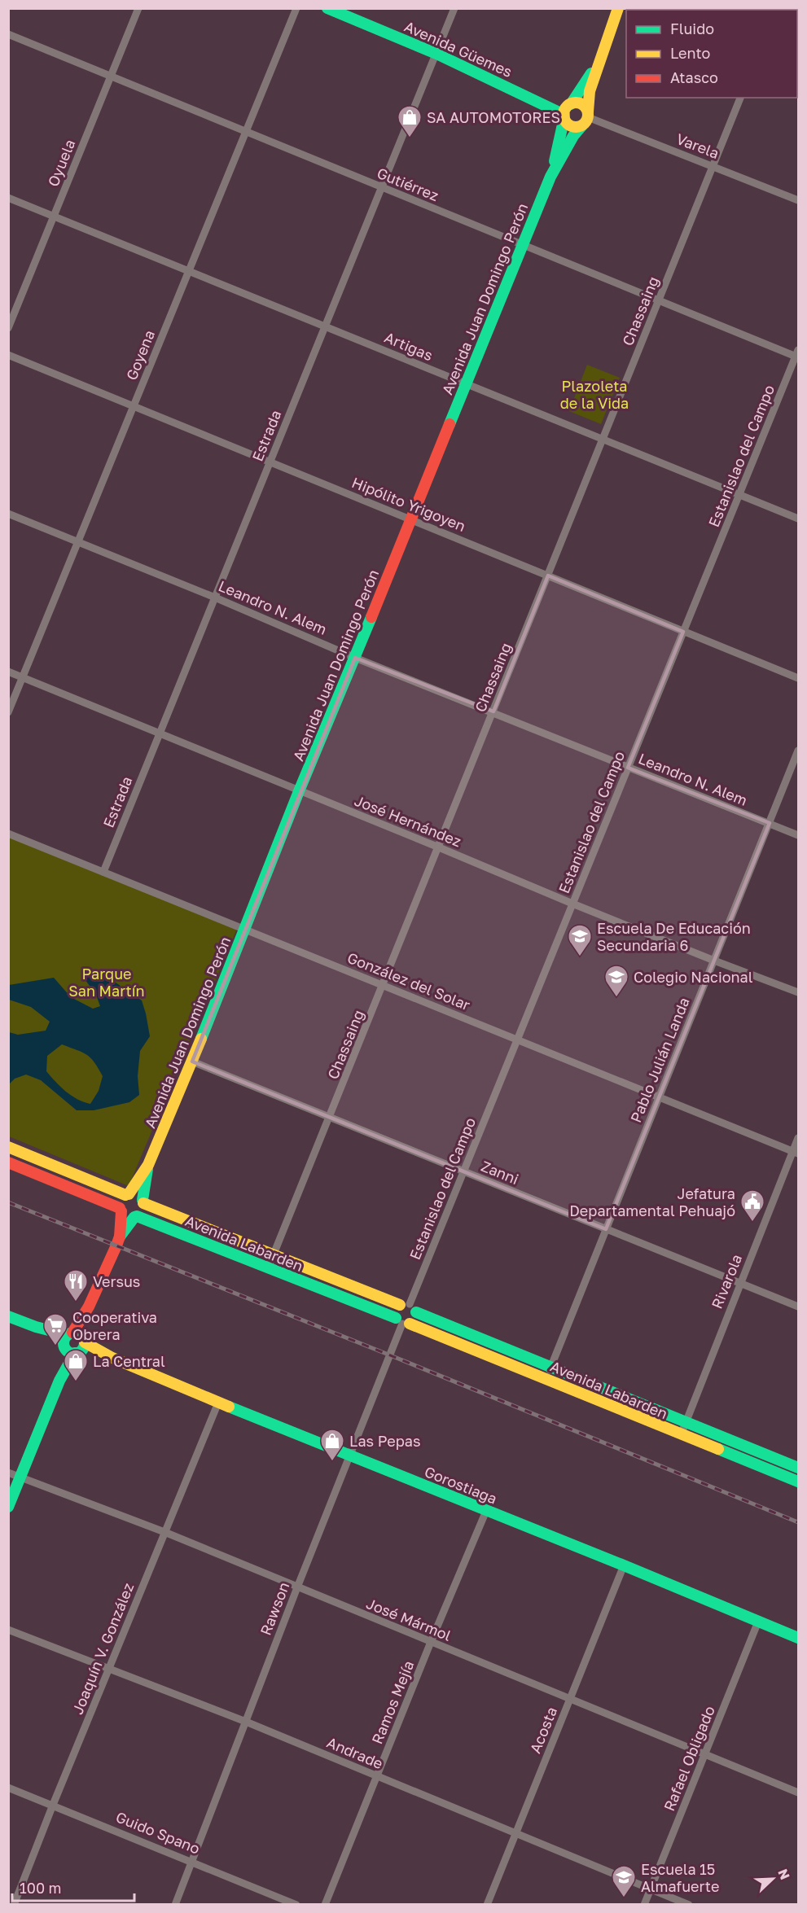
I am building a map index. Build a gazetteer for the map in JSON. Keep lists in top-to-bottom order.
{
  "streets": {
    "main road": [
      "Avenida Güemes",
      "Avenida Juan Domingo Perón",
      "Avenida Labarden",
      "Gorostiaga"
    ],
    "street": [
      "Varela",
      "Oyuela",
      "Gutiérrez",
      "Chassaing",
      "Artigas",
      "Goyena",
      "Estrada",
      "Estanislao del Campo",
      "Hipólito Yrigoyen",
      "Leandro N. Alem",
      "José Hernández",
      "González del Solar",
      "Pablo Julián Landa",
      "Zanni",
      "Rivarola",
      "Rawson",
      "José Mármol",
      "Joaquín V. González",
      "Ramos Mejía",
      "Acosta",
      "Andrade",
      "Rafael Obligado",
      "Guido Spano"
    ]
  },
  "crossings": [
    ["Avenida Güemes", "Avenida Juan Domingo Perón"],
    ["Avenida Güemes", "Estrada"],
    ["Varela", "Avenida Juan Domingo Perón"],
    ["Varela", "Chassaing"],
    ["Oyuela", "Gutiérrez"],
    ["Oyuela", "Artigas"],
    ["Gutiérrez", "Avenida Juan Domingo Perón"],
    ["Gutiérrez", "Chassaing"],
    ["Gutiérrez", "Goyena"],
    ["Gutiérrez", "Estrada"],
    ["Gutiérrez", "Estanislao del Campo"],
    ["Avenida Juan Domingo Perón", "Artigas"],
    ["Avenida Juan Domingo Perón", "Hipólito Yrigoyen"],
    ["Avenida Juan Domingo Perón", "Leandro N. Alem"],
    ["Avenida Juan Domingo Perón", "José Hernández"],
    ["Avenida Juan Domingo Perón", "González del Solar"],
    ["Avenida Juan Domingo Perón", "Zanni"],
    ["Avenida Juan Domingo Perón", "Avenida Labarden"],
    ["Chassaing", "Artigas"],
    ["Chassaing", "Hipólito Yrigoyen"],
    ["Chassaing", "Leandro N. Alem"],
    ["Chassaing", "José Hernández"],
    ["Chassaing", "González del Solar"],
    ["Chassaing", "Zanni"],
    ["Chassaing", "Avenida Labarden"],
    ["Artigas", "Goyena"],
    ["Artigas", "Estrada"],
    ["Artigas", "Estanislao del Campo"],
    ["Goyena", "Hipólito Yrigoyen"],
    ["Goyena", "Leandro N. Alem"],
    ["Goyena", "José Hernández"],
    ["Estrada", "Hipólito Yrigoyen"],
    ["Estrada", "Leandro N. Alem"],
    ["Estrada", "José Hernández"],
    ["Estrada", "González del Solar"],
    ["Estanislao del Campo", "Hipólito Yrigoyen"],
    ["Estanislao del Campo", "Leandro N. Alem"],
    ["Estanislao del Campo", "José Hernández"],
    ["Estanislao del Campo", "González del Solar"],
    ["Estanislao del Campo", "Zanni"],
    ["Estanislao del Campo", "Avenida Labarden"],
    ["Leandro N. Alem", "Pablo Julián Landa"],
    ["José Hernández", "Pablo Julián Landa"],
    ["González del Solar", "Pablo Julián Landa"],
    ["González del Solar", "Rivarola"],
    ["Pablo Julián Landa", "Zanni"],
    ["Pablo Julián Landa", "Avenida Labarden"],
    ["Zanni", "Rivarola"],
    ["Avenida Labarden", "Rivarola"],
    ["Avenida Labarden", "Rawson"],
    ["Gorostiaga", "Rawson"],
    ["Gorostiaga", "Joaquín V. González"],
    ["Gorostiaga", "Ramos Mejía"],
    ["Gorostiaga", "Acosta"],
    ["Gorostiaga", "Rafael Obligado"],
    ["Rawson", "José Mármol"],
    ["Rawson", "Andrade"],
    ["Rawson", "Guido Spano"],
    ["José Mármol", "Joaquín V. González"],
    ["José Mármol", "Ramos Mejía"],
    ["José Mármol", "Acosta"],
    ["José Mármol", "Rafael Obligado"],
    ["Joaquín V. González", "Andrade"],
    ["Joaquín V. González", "Guido Spano"],
    ["Ramos Mejía", "Andrade"],
    ["Acosta", "Andrade"],
    ["Andrade", "Rafael Obligado"]
  ],
  "parks": ["Plazoleta de la Vida", "Parque San Martín"],
  "places": {
    "shop": ["SA AUTOMOTORES", "La Central", "Las Pepas"],
    "school or university": ["Escuela De Educación Secundaria 6", "Colegio Nacional", "Escuela 15 Almafuerte"],
    "public building": ["Jefatura Departamental Pehuajó"],
    "restaurant": ["Versus"],
    "supermarket": ["Cooperativa Obrera"]
  },
  "legend": ["Fluido", "Lento", "Atasco"],
  "scale_bar": "100 m",
  "north": "top right"
}
